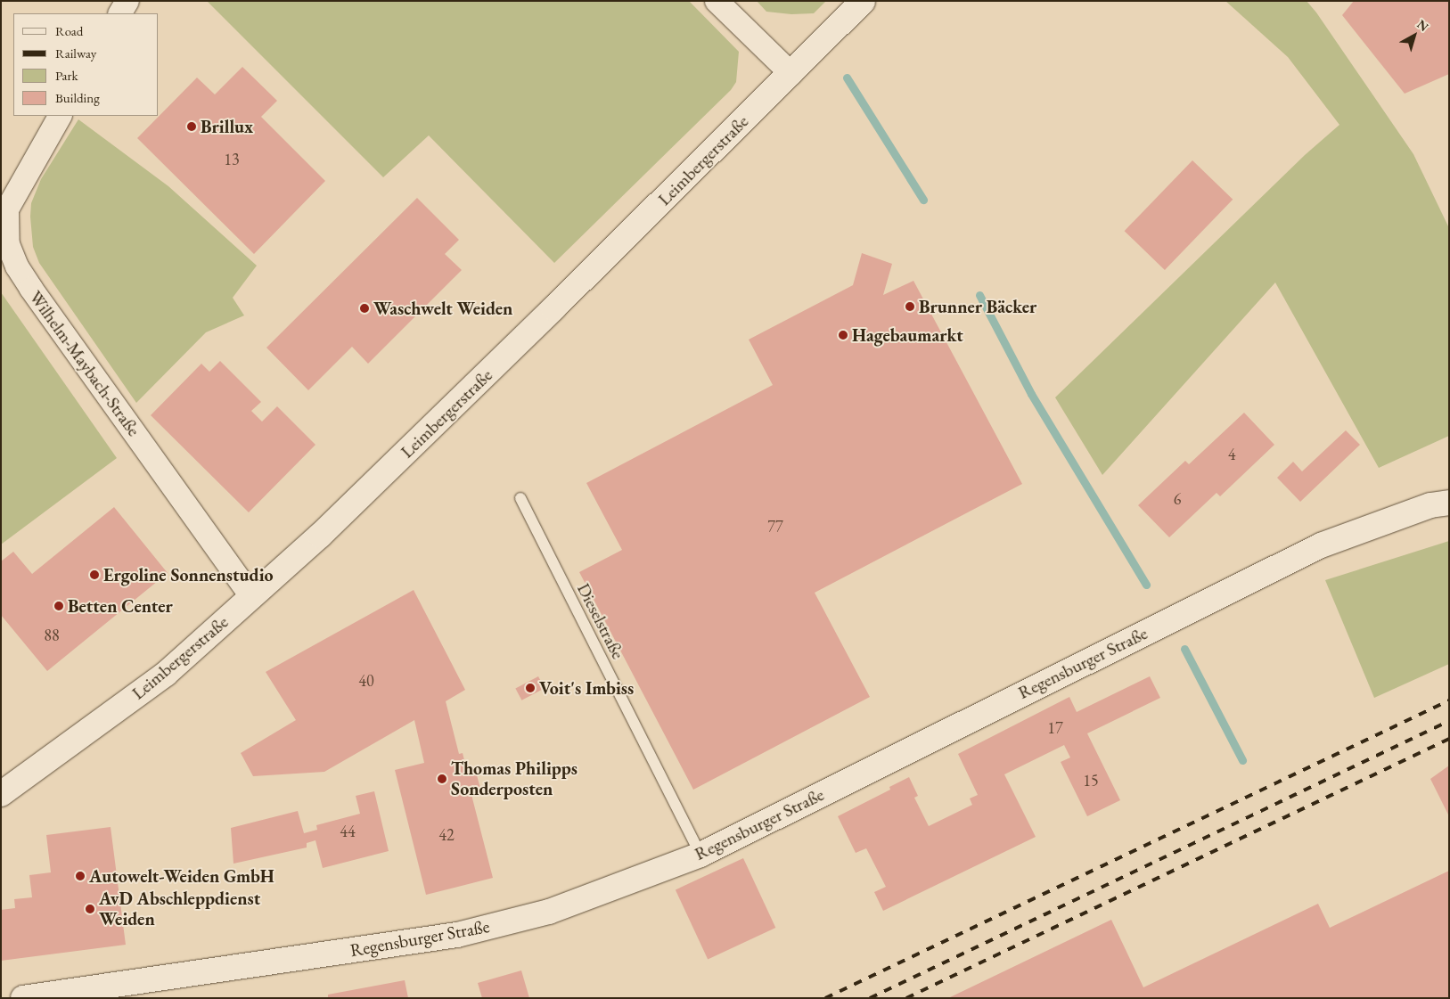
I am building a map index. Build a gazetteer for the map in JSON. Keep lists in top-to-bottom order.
{
  "streets": {
    "main road": ["Leimbergerstraße", "Regensburger Straße"],
    "street": ["Wilhelm-Maybach-Straße"],
    "lane": ["Dieselstraße"]
  },
  "crossings": [
    ["Leimbergerstraße", "Wilhelm-Maybach-Straße"],
    ["Dieselstraße", "Regensburger Straße"]
  ],
  "places": [
    "Brillux",
    "Brunner Bäcker",
    "Waschwelt Weiden",
    "Hagebaumarkt",
    "Ergoline Sonnenstudio",
    "Betten Center",
    "Voit's Imbiss",
    "Thomas Philipps Sonderposten",
    "Autowelt-Weiden GmbH",
    "AvD Abschleppdienst Weiden"
  ],
  "house_numbers": [
    "13",
    "4",
    "6",
    "77",
    "88",
    "40",
    "17",
    "15",
    "44",
    "42"
  ],
  "legend": [
    "Road",
    "Railway",
    "Park",
    "Building"
  ],
  "north": "top right"
}
